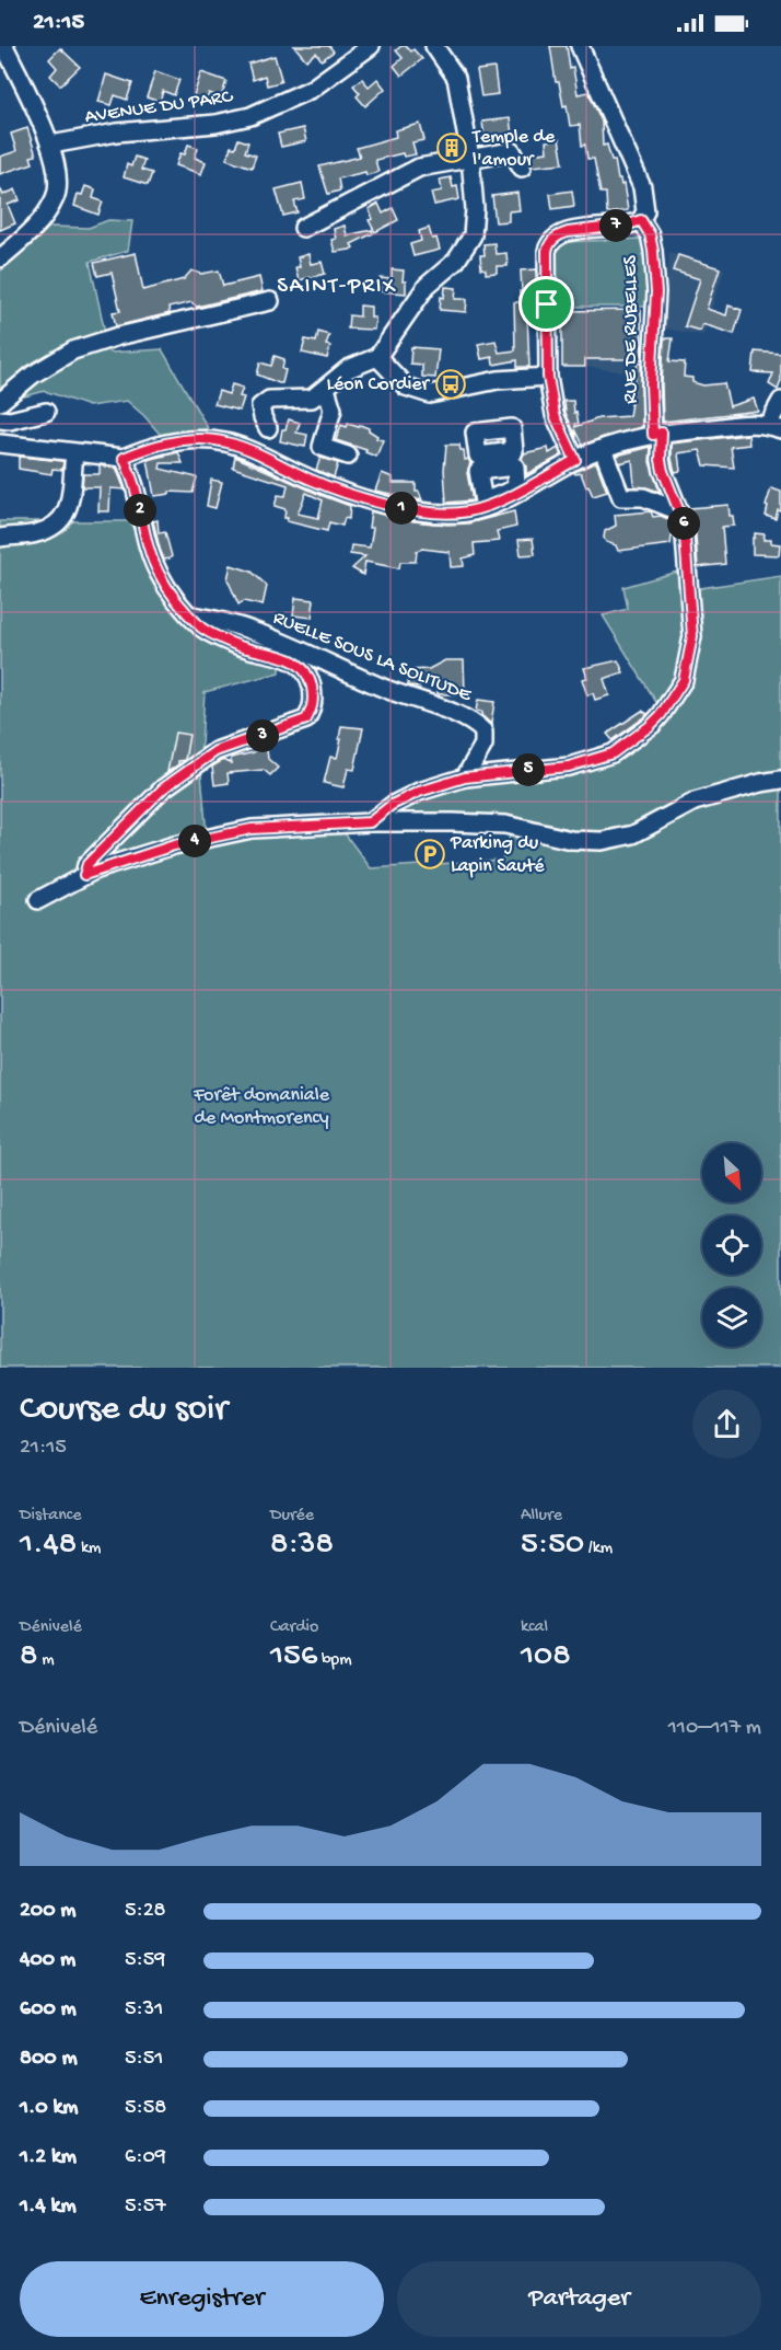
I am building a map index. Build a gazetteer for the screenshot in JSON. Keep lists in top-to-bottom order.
{
  "streets": {
    "street": ["AVENUE DU PARC", "RUE DE RUBELLES", "RUELLE SOUS LA SOLITUDE"]
  },
  "crossings": [
    ["RUE DE RUBELLES", "RUELLE SOUS LA SOLITUDE"]
  ],
  "districts": ["SAINT-PRIX"],
  "parks": ["Forêt domaniale de Montmorency"],
  "places": {
    "building": ["Temple de l'amour"],
    "bus stop": ["Léon Cordier"],
    "parking": ["Parking du Lapin Sauté"]
  },
  "north": "bottom right",
  "page": {
    "status": "21:15",
    "pins": [
      "7",
      "1",
      "2",
      "6",
      "3",
      "5",
      "4"
    ],
    "heading": ["Course du soir", "21:15"],
    "stats": [
      ["Distance", "1.48 km"],
      ["Durée", "8:38"],
      ["Allure", "5:50 /km"],
      ["Dénivelé", "8 m"],
      ["Cardio", "156 bpm"],
      ["kcal", "108"]
    ],
    "chart": ["Dénivelé", "110–117 m"],
    "list": [
      {
        "name": "200 m",
        "note": "5:28"
      },
      {
        "name": "400 m",
        "note": "5:59"
      },
      {
        "name": "600 m",
        "note": "5:31"
      },
      {
        "name": "800 m",
        "note": "5:51"
      },
      {
        "name": "1.0 km",
        "note": "5:58"
      },
      {
        "name": "1.2 km",
        "note": "6:09"
      },
      {
        "name": "1.4 km",
        "note": "5:57"
      }
    ],
    "buttons": ["Enregistrer", "Partager"]
  }
}
